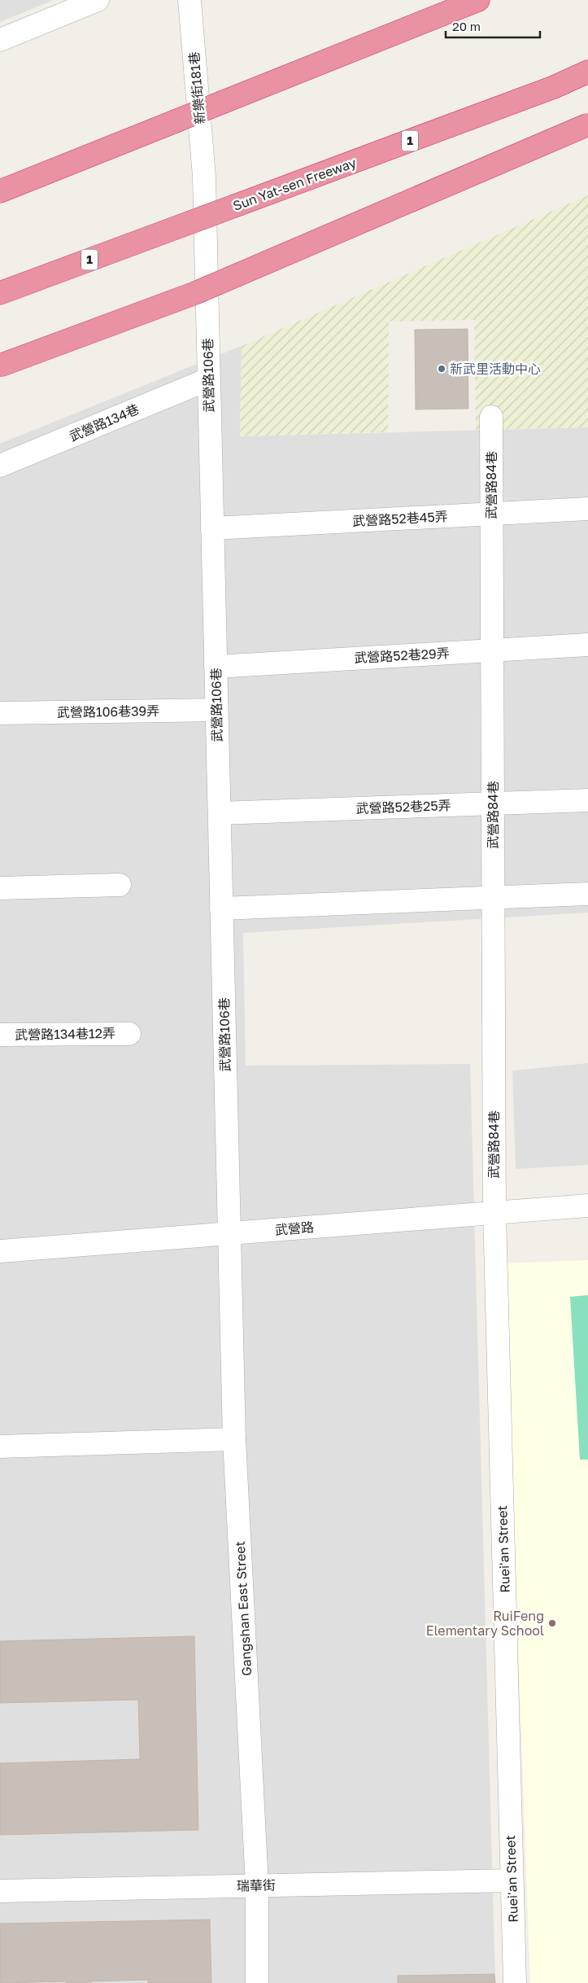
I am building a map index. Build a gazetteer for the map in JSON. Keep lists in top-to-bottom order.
{
  "streets": {
    "highway": ["1", "Sun Yat-sen Freeway"],
    "street": [
      "新樂街181巷",
      "武營路106巷",
      "武營路134巷",
      "武營路84巷",
      "武營路52巷45弄",
      "武營路52巷29弄",
      "武營路106巷39弄",
      "武營路52巷25弄",
      "武營路134巷12弄",
      "武營路",
      "Ruei'an Street",
      "Gangshan East Street",
      "瑞華街"
    ]
  },
  "crossings": [
    ["新樂街181巷", "武營路106巷"],
    ["武營路106巷", "武營路134巷"],
    ["武營路106巷", "武營路52巷45弄"],
    ["武營路106巷", "武營路52巷29弄"],
    ["武營路106巷", "武營路106巷39弄"],
    ["武營路106巷", "武營路52巷25弄"],
    ["武營路106巷", "武營路"],
    ["武營路106巷", "Gangshan East Street"],
    ["武營路84巷", "武營路52巷45弄"],
    ["武營路84巷", "武營路52巷29弄"],
    ["武營路84巷", "武營路52巷25弄"],
    ["武營路84巷", "武營路"],
    ["武營路84巷", "Ruei'an Street"],
    ["武營路", "Ruei'an Street"],
    ["武營路", "Gangshan East Street"],
    ["Ruei'an Street", "瑞華街"],
    ["Gangshan East Street", "瑞華街"]
  ],
  "places": ["新武里活動中心", "RuiFeng Elementary School"],
  "scale_bar": "20 m"
}
